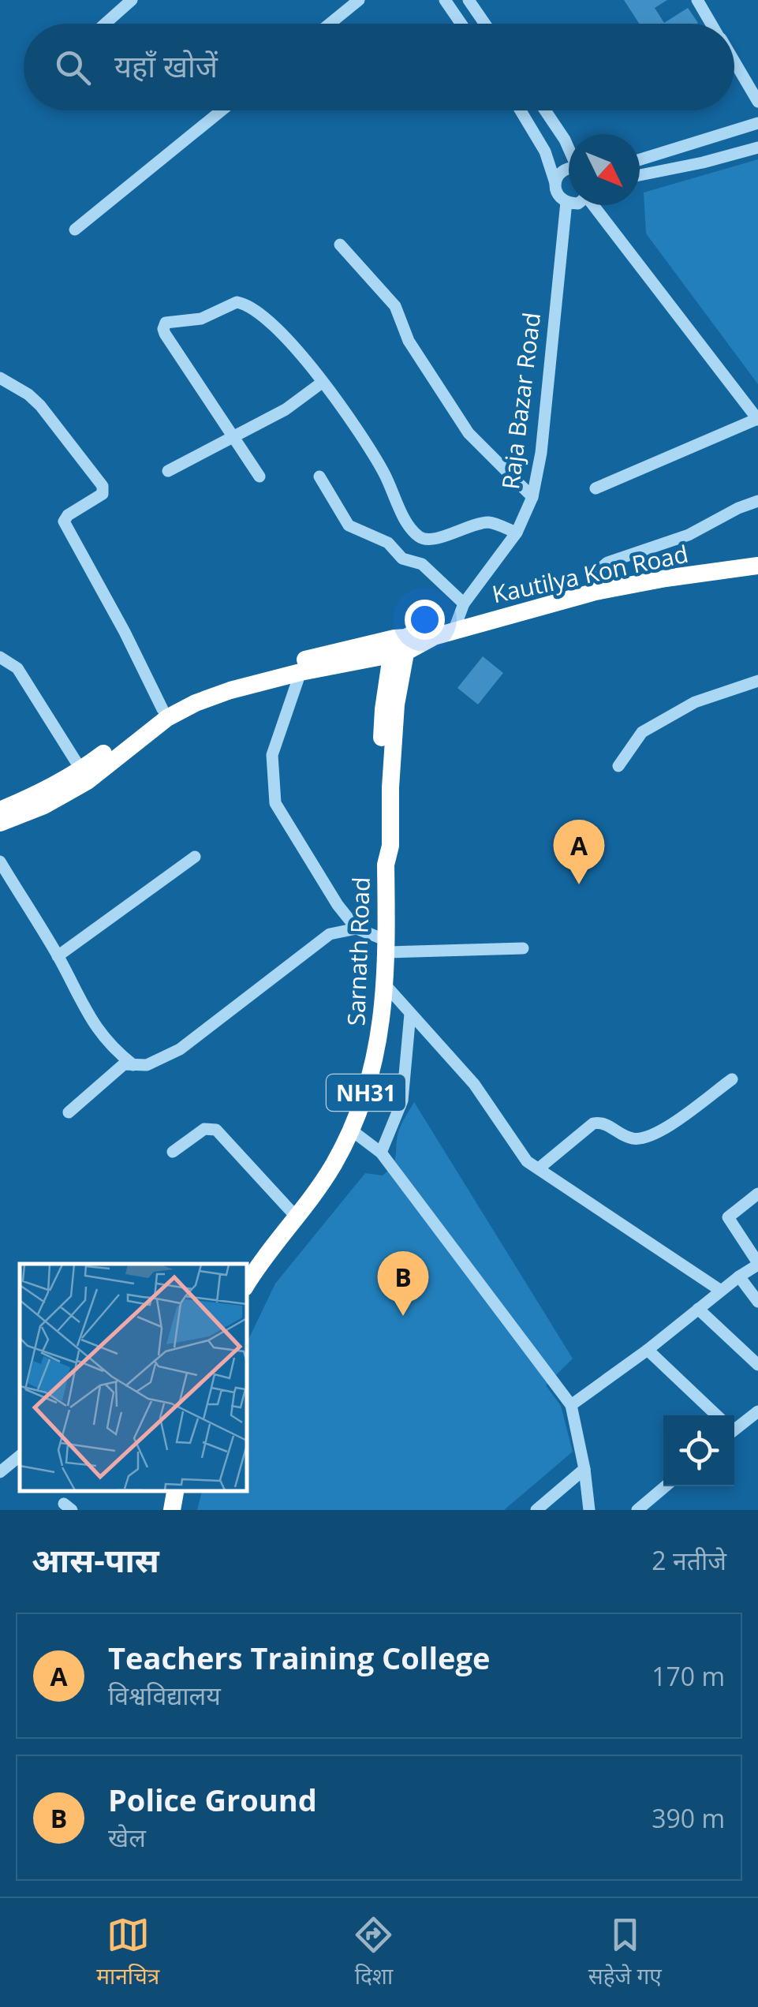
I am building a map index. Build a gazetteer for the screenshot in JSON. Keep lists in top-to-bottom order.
{
  "streets": {
    "highway": ["Kautilya Kon Road", "Sarnath Road", "NH31"],
    "street": ["Raja Bazar Road"]
  },
  "crossings": [
    ["Raja Bazar Road", "Kautilya Kon Road"],
    ["Kautilya Kon Road", "Sarnath Road"]
  ],
  "north": "bottom right",
  "page": {
    "search": "यहाँ खोजें",
    "pins": ["A", "B"],
    "heading": ["आस-पास", "2 नतीजे"],
    "list": [
      {
        "mark": "A",
        "name": "Teachers Training College",
        "note": "विश्वविद्यालय",
        "value": "170 m"
      },
      {
        "mark": "B",
        "name": "Police Ground",
        "note": "खेल",
        "value": "390 m"
      }
    ],
    "nav": ["मानचित्र", "दिशा", "सहेजे गए"]
  }
}
